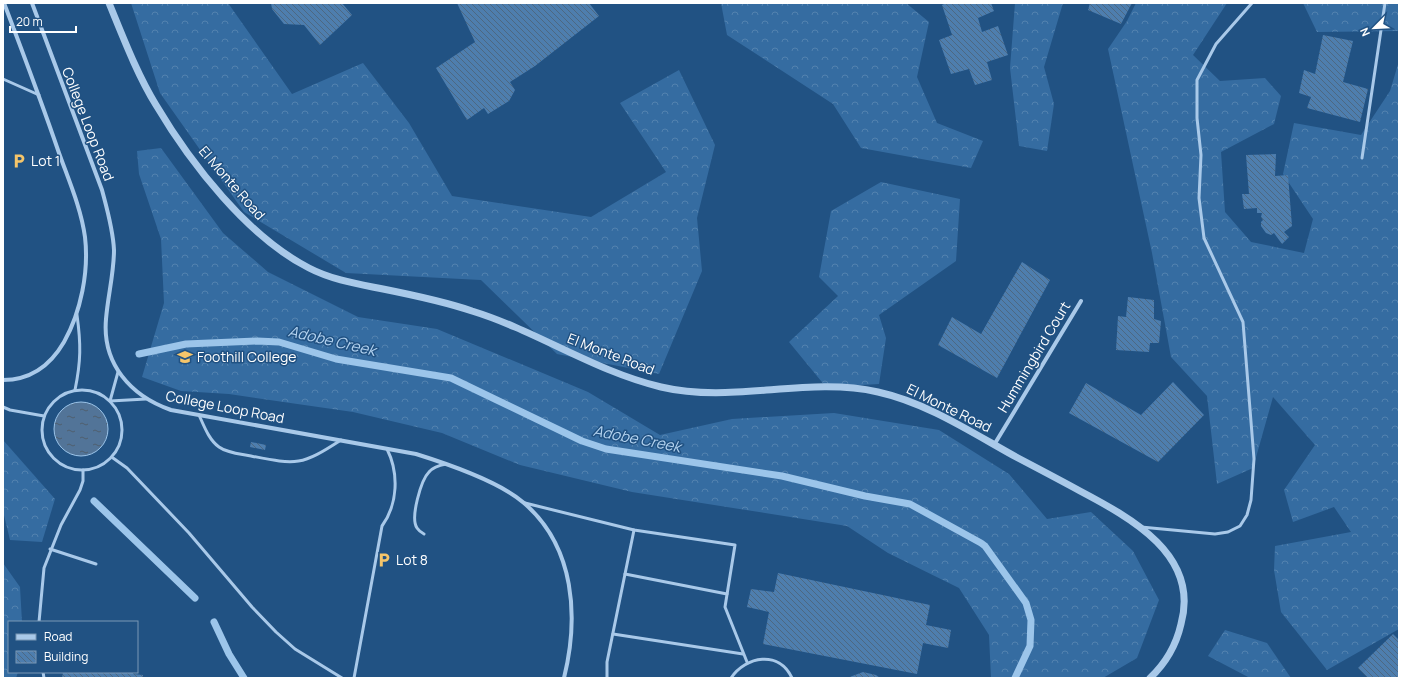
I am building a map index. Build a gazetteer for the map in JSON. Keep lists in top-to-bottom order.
{
  "streets": {
    "street": ["College Loop Road", "El Monte Road", "Hummingbird Court"]
  },
  "crossings": [
    ["El Monte Road", "Hummingbird Court"]
  ],
  "water": ["Adobe Creek"],
  "places": {
    "parking": ["Lot 1", "Lot 8"],
    "school or university": ["Foothill College"]
  },
  "legend": ["Road", "Building"],
  "scale_bar": "20 m",
  "north": "bottom left"
}
